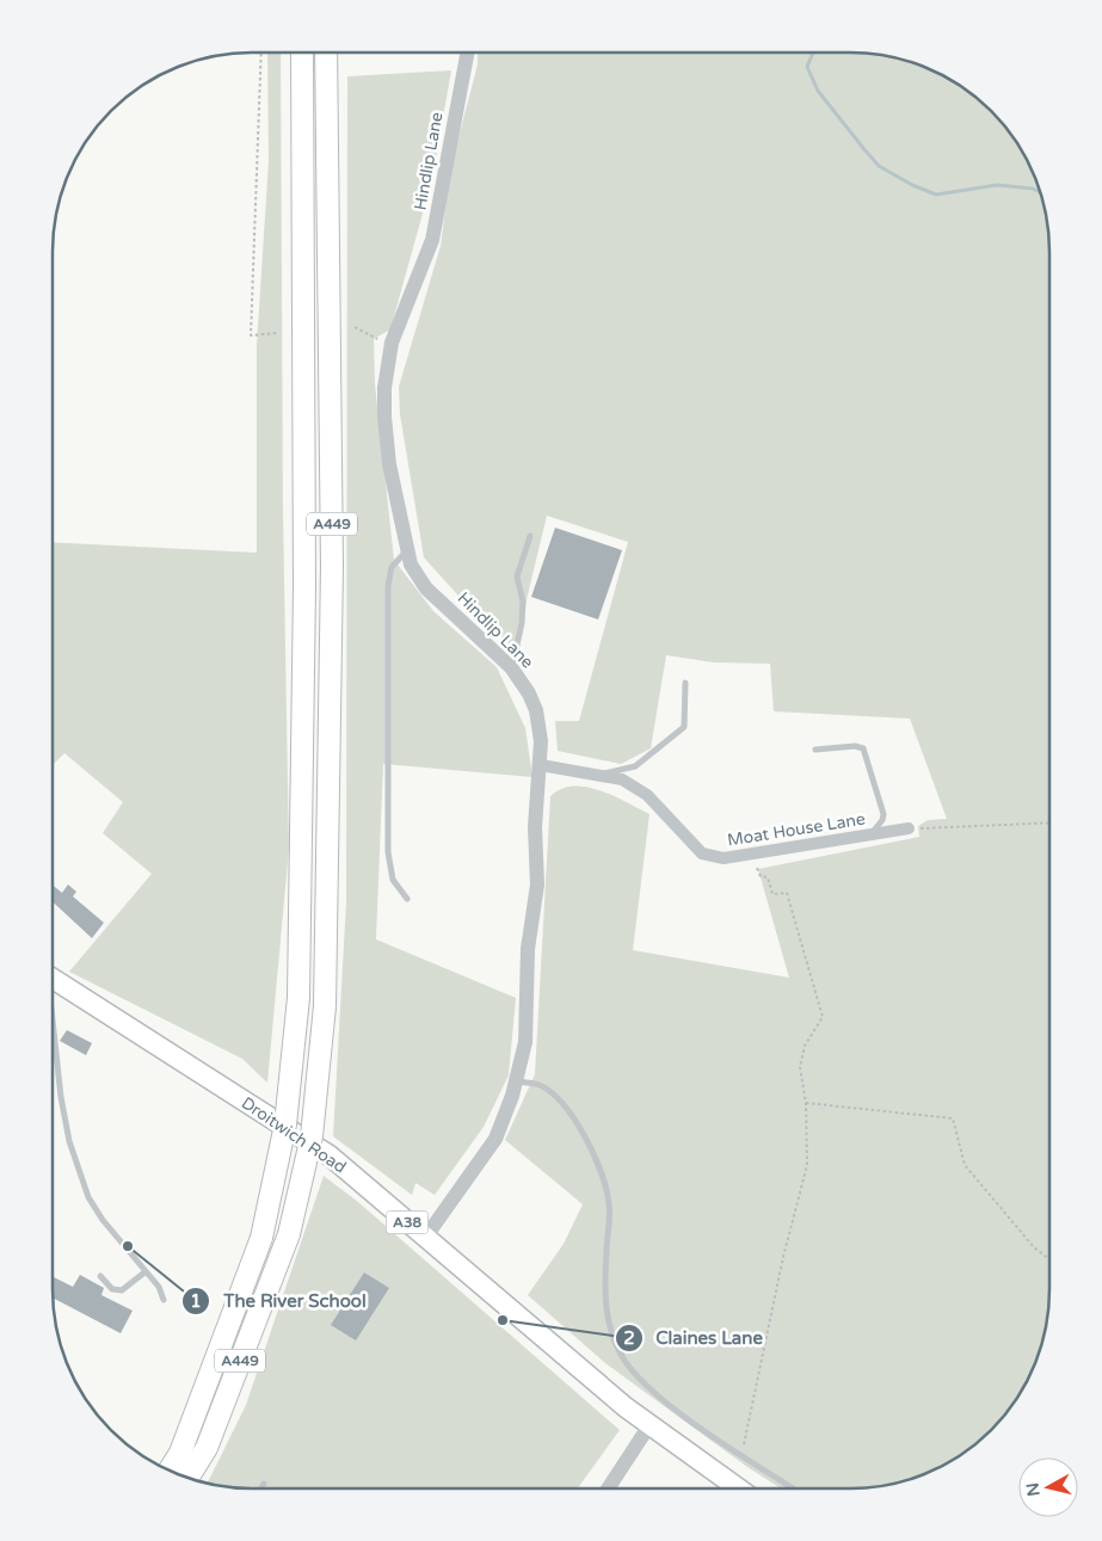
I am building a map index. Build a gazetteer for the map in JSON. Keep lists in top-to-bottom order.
{
  "streets": {
    "highway": ["A449"],
    "main road": ["Droitwich Road", "A38"],
    "street": ["Hindlip Lane", "Moat House Lane"]
  },
  "crossings": [
    ["Hindlip Lane", "Moat House Lane"],
    ["Hindlip Lane", "Droitwich Road"]
  ],
  "places": ["The River School", "Claines Lane"],
  "north": "left"
}
